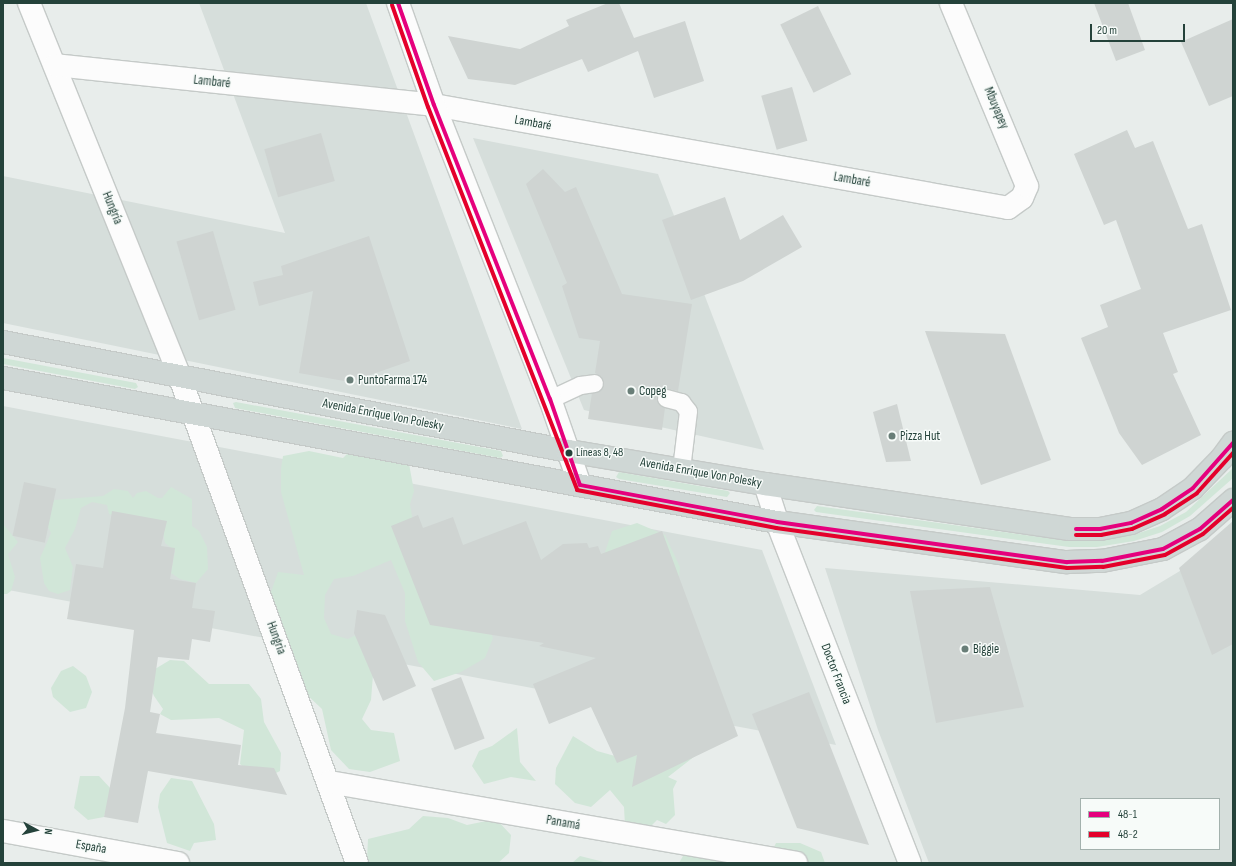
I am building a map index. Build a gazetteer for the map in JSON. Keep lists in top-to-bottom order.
{
  "streets": {
    "main road": ["Avenida Enrique Von Polesky"],
    "street": [
      "Lambaré",
      "Mbuyapey",
      "Hungría",
      "Hungria",
      "Doctor Francia",
      "Panamá",
      "España"
    ]
  },
  "crossings": [
    ["Lambaré", "Mbuyapey"],
    ["Lambaré", "Hungría"],
    ["Hungría", "Avenida Enrique Von Polesky"],
    ["Hungría", "Hungria"],
    ["Avenida Enrique Von Polesky", "Doctor Francia"],
    ["Hungria", "Panamá"]
  ],
  "places": [
    "PuntoFarma 174",
    "Copeg",
    "Pizza Hut",
    "Líneas 8, 48",
    "Biggie"
  ],
  "lines": ["transit line 48-1", "transit line 48-2"],
  "legend": ["48-1", "48-2"],
  "scale_bar": "20 m",
  "north": "right"
}
